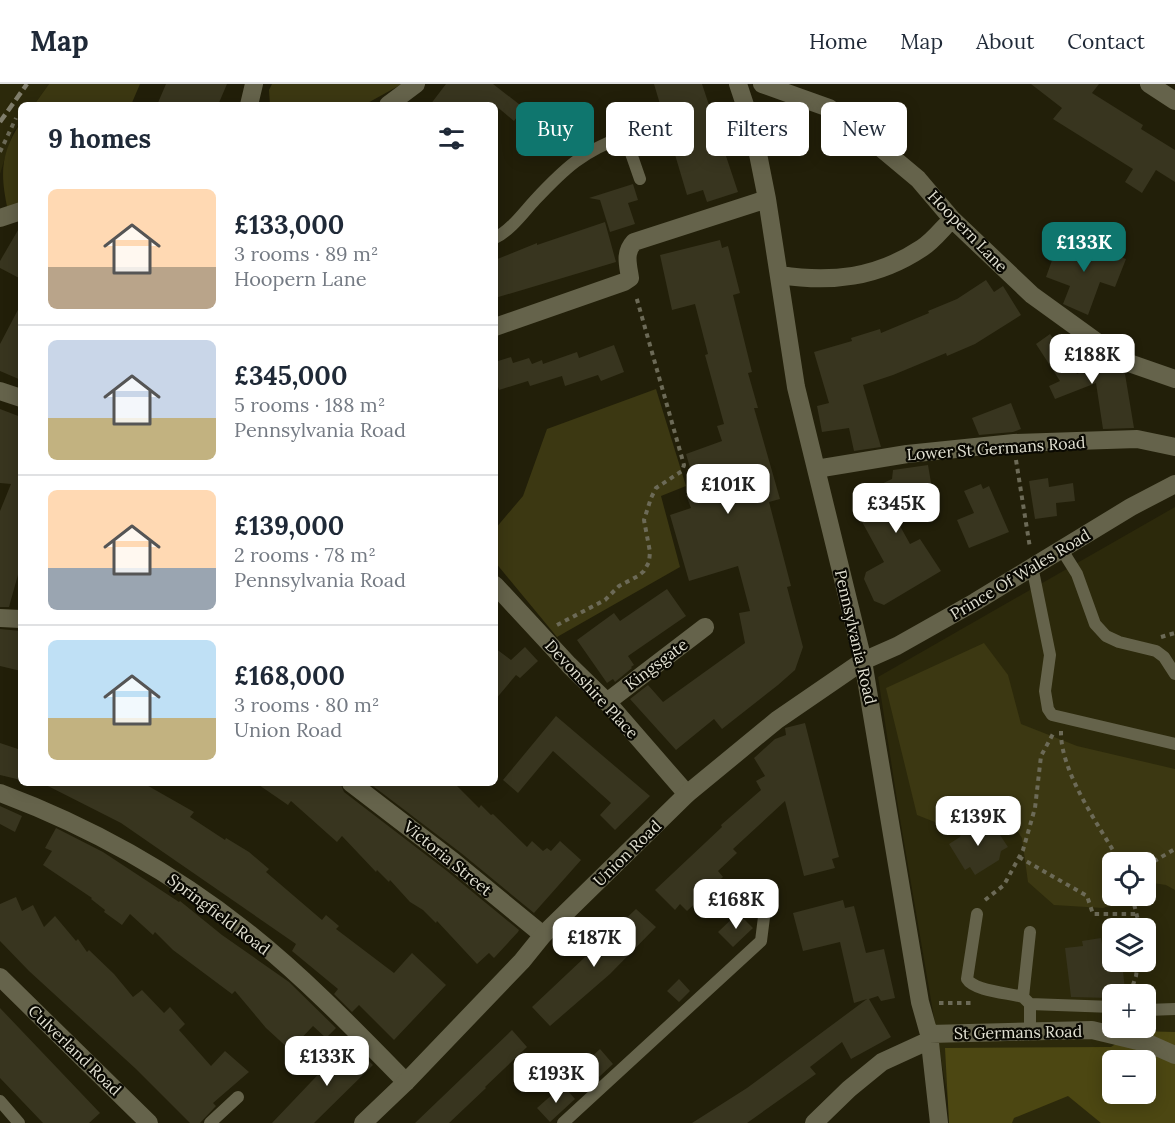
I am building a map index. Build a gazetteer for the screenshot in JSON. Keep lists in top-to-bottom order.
{
  "streets": {
    "street": [
      "Hoopern Lane",
      "Lower St Germans Road",
      "Prince Of Wales Road",
      "Pennsylvania Road",
      "Kingsgate",
      "Devonshire Place",
      "Union Road",
      "Victoria Street",
      "Springfield Road",
      "St Germans Road",
      "Culverland Road"
    ]
  },
  "crossings": [
    ["Lower St Germans Road", "Pennsylvania Road"],
    ["Prince Of Wales Road", "Pennsylvania Road"],
    ["Prince Of Wales Road", "Union Road"],
    ["Pennsylvania Road", "Union Road"],
    ["Pennsylvania Road", "St Germans Road"],
    ["Kingsgate", "Devonshire Place"],
    ["Devonshire Place", "Union Road"],
    ["Union Road", "Victoria Street"],
    ["Union Road", "Springfield Road"]
  ],
  "page": {
    "header": "Map",
    "nav": [
      "Home",
      "Map",
      "About",
      "Contact"
    ],
    "chip": [
      "Buy",
      "Rent",
      "Filters",
      "New"
    ],
    "heading": "9 homes",
    "list": [
      {
        "name": "£133,000",
        "note": "3 rooms · 89 m² · Hoopern Lane"
      },
      {
        "name": "£345,000",
        "note": "5 rooms · 188 m² · Pennsylvania Road"
      },
      {
        "name": "£139,000",
        "note": "2 rooms · 78 m² · Pennsylvania Road"
      },
      {
        "name": "£168,000",
        "note": "3 rooms · 80 m² · Union Road"
      }
    ],
    "price": [
      "£133K",
      "£188K",
      "£101K",
      "£345K",
      "£139K",
      "£168K",
      "£187K",
      "£133K",
      "£193K"
    ],
    "map_buttons": ["+", "−"]
  }
}
